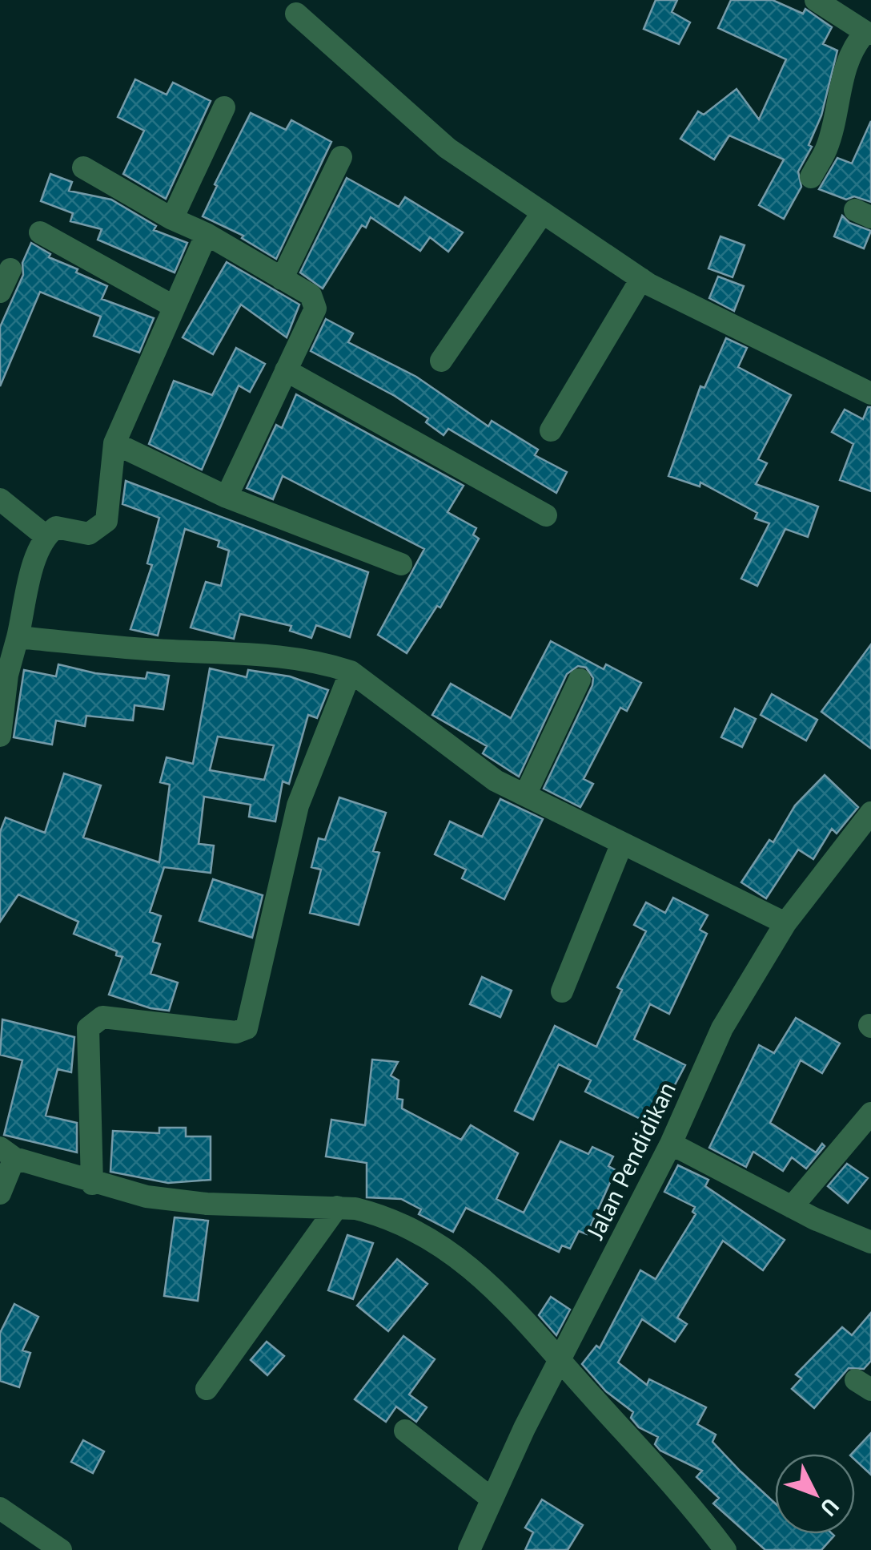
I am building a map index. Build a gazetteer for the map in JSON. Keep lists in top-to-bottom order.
{
  "streets": {
    "street": ["Jalan Pendidikan"]
  },
  "north": "bottom right"
}
